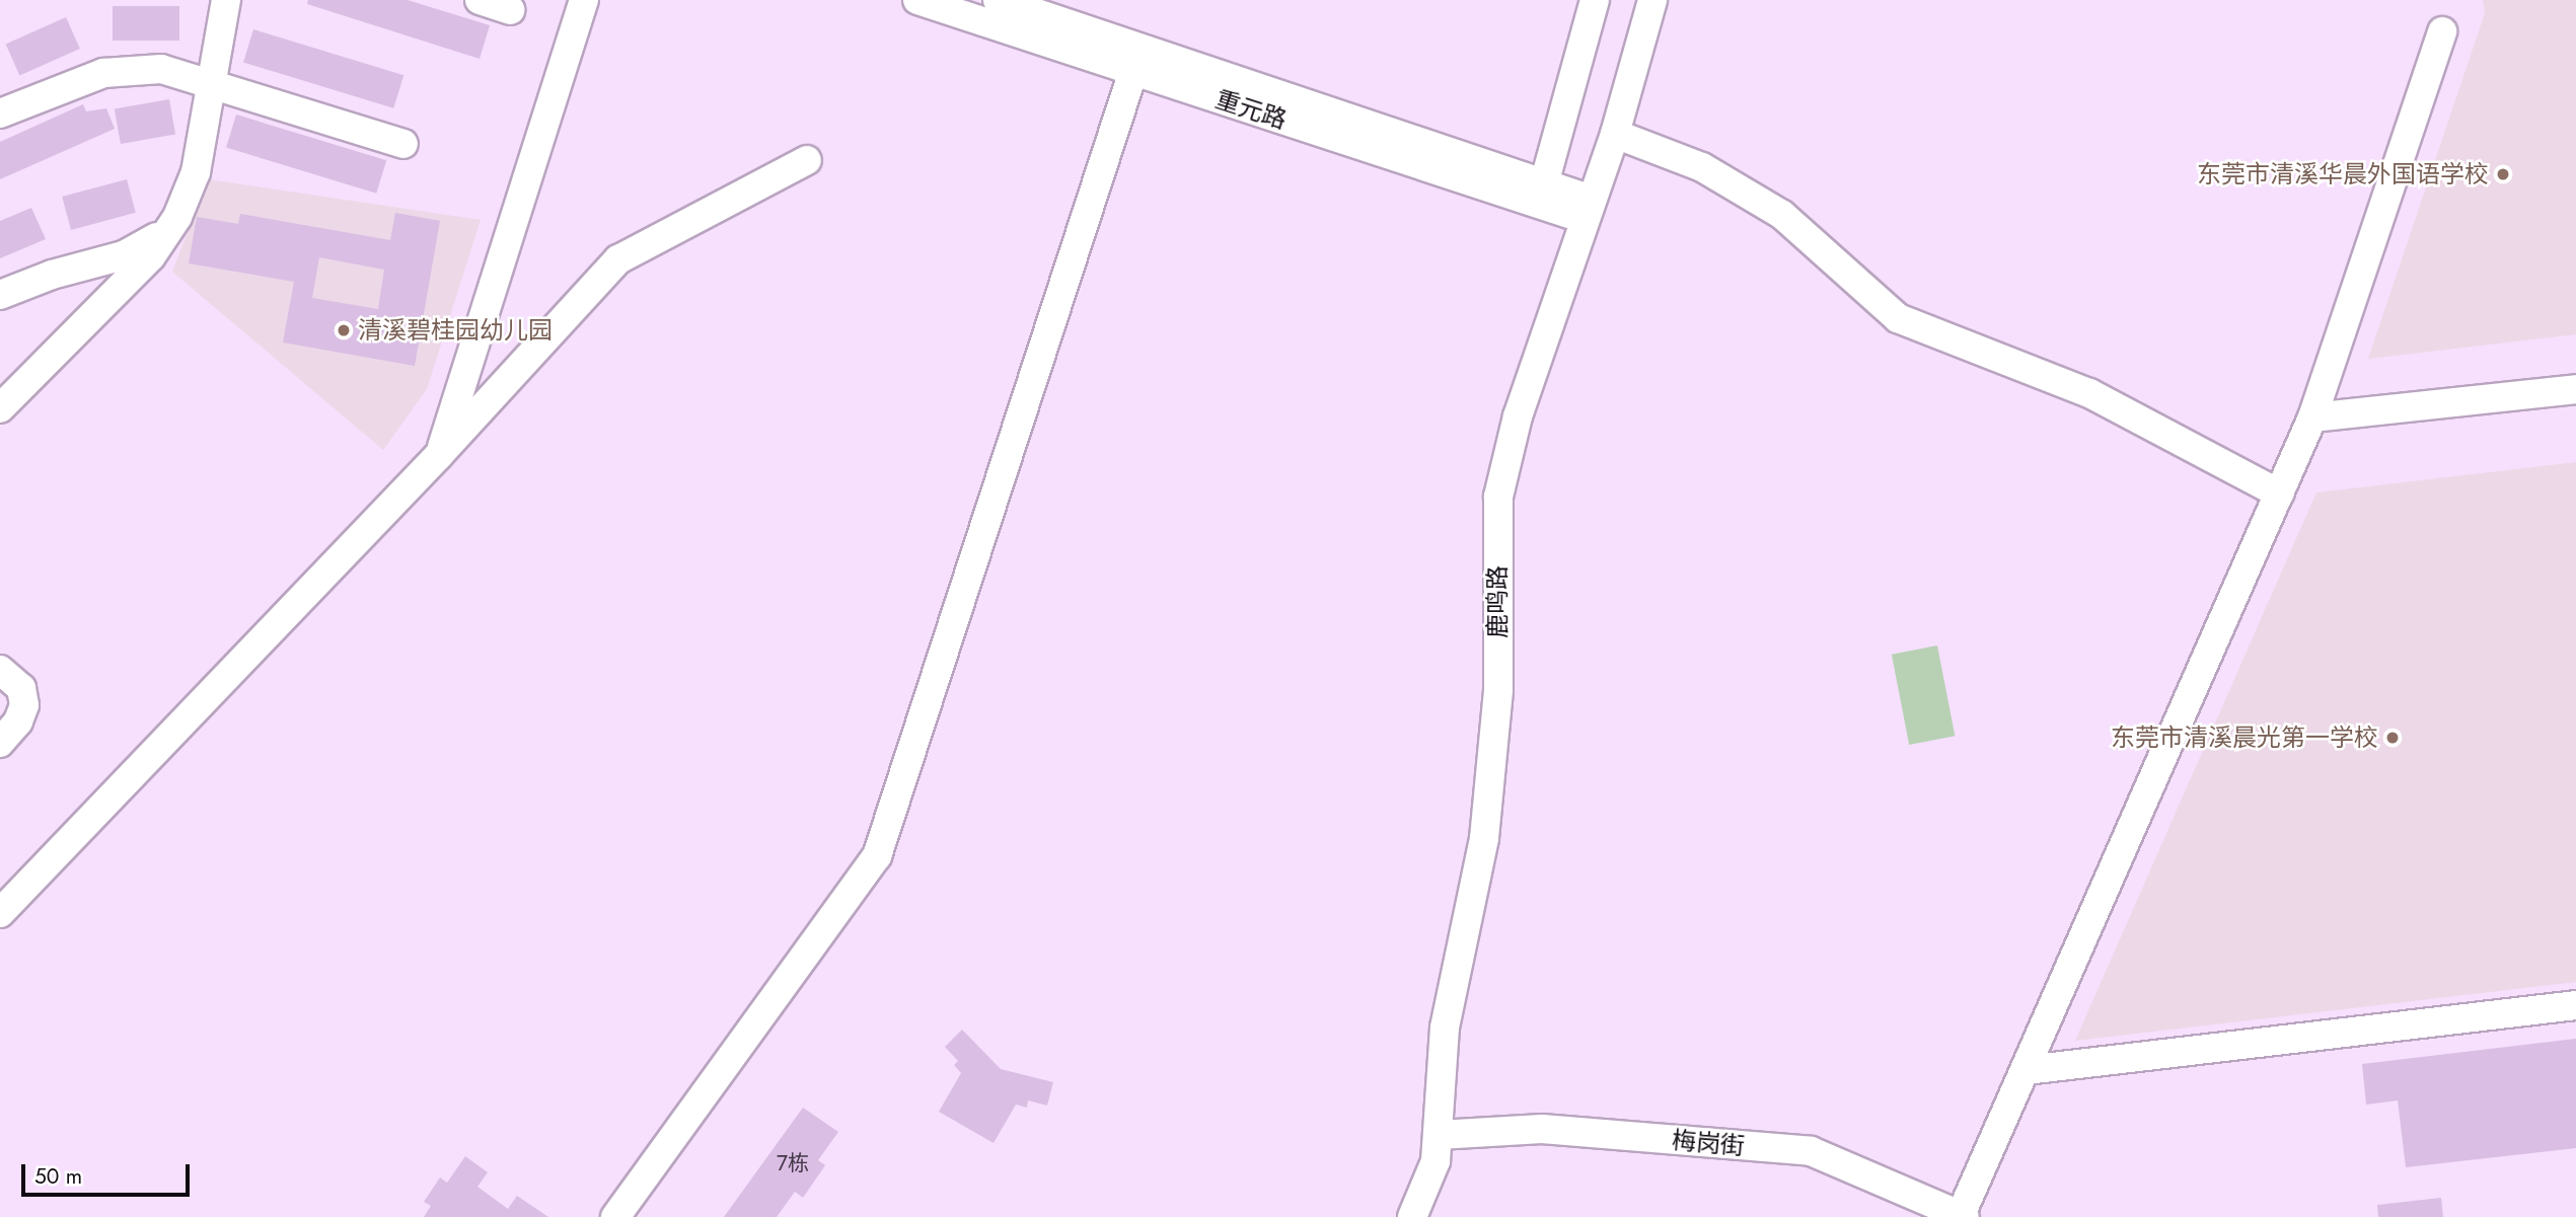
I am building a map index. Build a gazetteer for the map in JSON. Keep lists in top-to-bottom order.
{
  "streets": {
    "street": ["重元路", "鹿鸣路", "梅岗街"]
  },
  "crossings": [
    ["重元路", "鹿鸣路"],
    ["鹿鸣路", "梅岗街"]
  ],
  "places": ["东莞市清溪华晨外国语学校", "清溪碧桂园幼儿园", "东莞市清溪晨光第一学校"],
  "house_numbers": ["7栋"],
  "scale_bar": "50 m"
}
